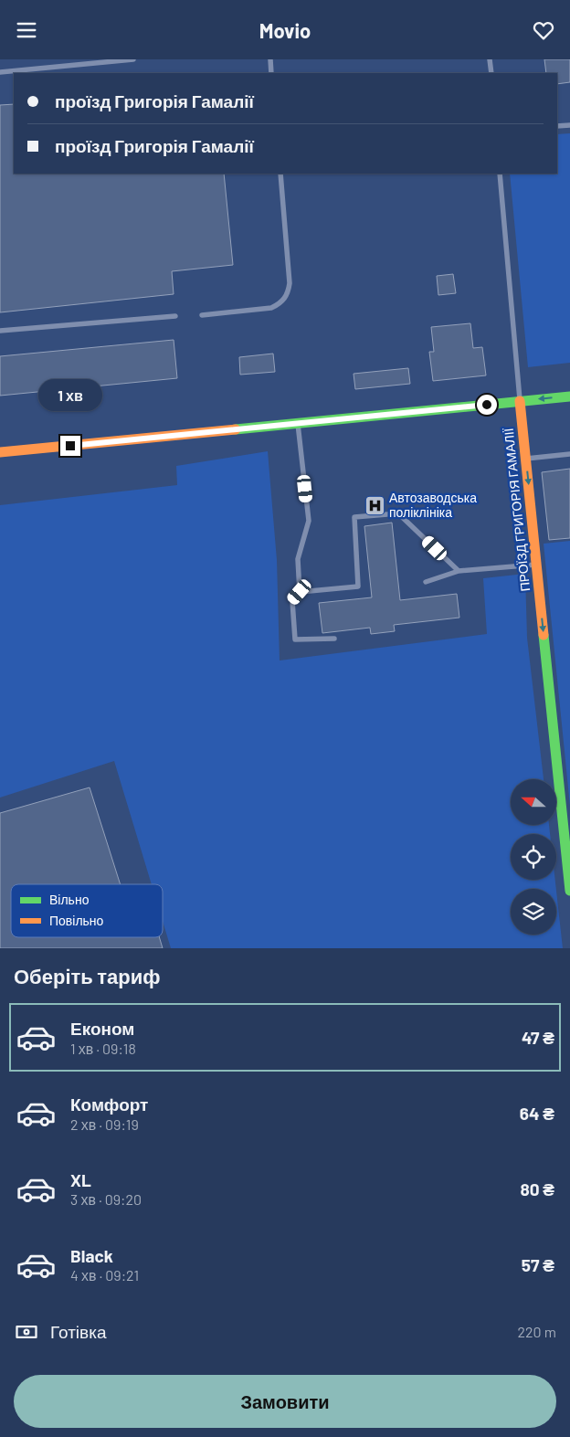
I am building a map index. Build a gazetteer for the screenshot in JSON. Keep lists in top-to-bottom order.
{
  "streets": {
    "street": ["ПРОЇЗД ГРИГОРІЯ ГАМАЛІЇ"]
  },
  "one_way": ["ПРОЇЗД ГРИГОРІЯ ГАМАЛІЇ"],
  "places": {
    "hospital": ["Автозаводська поліклініка"]
  },
  "legend": ["Вільно", "Повільно"],
  "north": "left",
  "page": {
    "header": "Movio",
    "banner": ["проїзд Григорія Гамалії", "проїзд Григорія Гамалії"],
    "bubble": "1 хв",
    "heading": "Оберіть тариф",
    "list": [
      {
        "name": "Економ",
        "note": "1 хв · 09:18",
        "value": "47 ₴"
      },
      {
        "name": "Комфорт",
        "note": "2 хв · 09:19",
        "value": "64 ₴"
      },
      {
        "name": "XL",
        "note": "3 хв · 09:20",
        "value": "80 ₴"
      },
      {
        "name": "Black",
        "note": "4 хв · 09:21",
        "value": "57 ₴"
      }
    ],
    "pay": ["Готівка", "220 m"],
    "buttons": "Замовити"
  }
}
